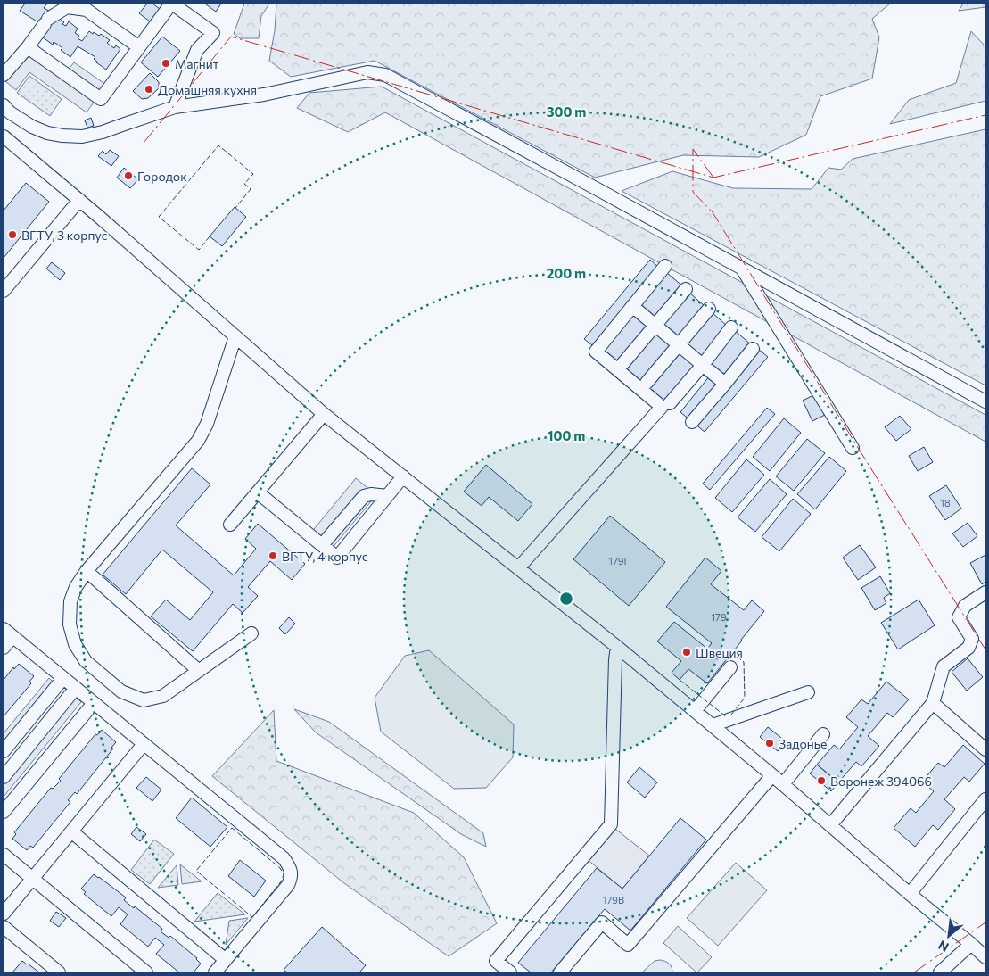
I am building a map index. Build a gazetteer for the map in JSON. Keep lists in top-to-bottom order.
{
  "places": [
    "Магнит",
    "Домашняя кухня",
    "Городок",
    "ВГТУ, 3 корпус",
    "ВГТУ, 4 корпус",
    "Швеция",
    "Задонье",
    "Воронеж 394066"
  ],
  "house_numbers": [
    "18",
    "179Г",
    "179",
    "179В"
  ],
  "north": "bottom left",
  "rings": ["300 m", "200 m", "100 m"]
}
